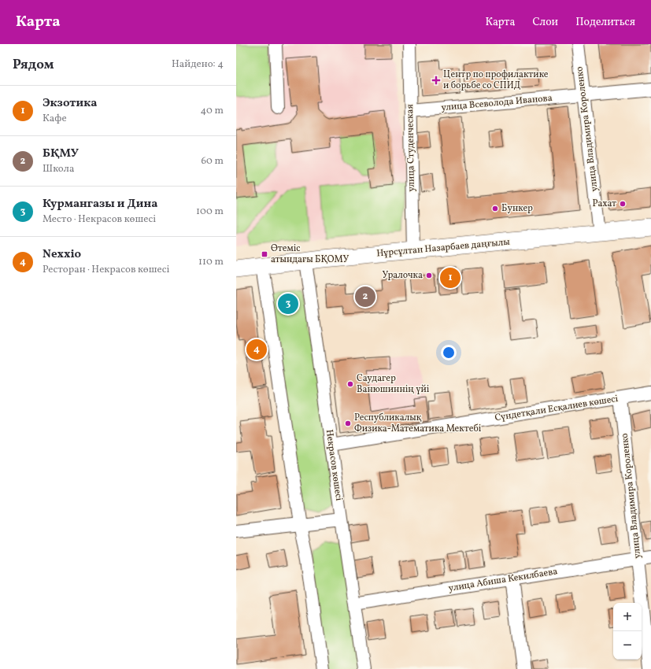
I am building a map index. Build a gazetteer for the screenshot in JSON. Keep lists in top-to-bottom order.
{
  "streets": {
    "main road": ["Нұрсұлтан Назарбаев даңғылы"],
    "street": [
      "улица Всеволода Иванова",
      "улица Владимира Короленко",
      "улица Студенческая",
      "Сүндетқали Есқалиев көшесі",
      "Некрасов көшесі",
      "улица Абиша Кекилбаева"
    ]
  },
  "crossings": [
    ["улица Всеволода Иванова", "улица Владимира Короленко"],
    ["улица Всеволода Иванова", "улица Студенческая"],
    ["улица Владимира Короленко", "Нұрсұлтан Назарбаев даңғылы"],
    ["улица Владимира Короленко", "Сүндетқали Есқалиев көшесі"],
    ["улица Владимира Короленко", "улица Абиша Кекилбаева"],
    ["улица Студенческая", "Нұрсұлтан Назарбаев даңғылы"],
    ["Нұрсұлтан Назарбаев даңғылы", "Некрасов көшесі"],
    ["Сүндетқали Есқалиев көшесі", "Некрасов көшесі"],
    ["Некрасов көшесі", "улица Абиша Кекилбаева"]
  ],
  "places": {
    "health": ["Центр по профилактике и борьбе со СПИД"],
    "other": [
      "Рахат",
      "Бункер",
      "Уралочка",
      "Саудагер Ванюшиннің үйі",
      "Республикалық Физика-Математика Мектебі"
    ],
    "transit": ["Өтеміс атындағы БҚОМУ"]
  },
  "page": {
    "header": "Карта",
    "nav": ["Карта", "Слои", "Поделиться"],
    "heading": ["Рядом", "Найдено: 4"],
    "list": [
      {
        "mark": "1",
        "name": "Экзотика",
        "note": "Кафе",
        "value": "40 m"
      },
      {
        "mark": "2",
        "name": "БҚМУ",
        "note": "Школа",
        "value": "60 m"
      },
      {
        "mark": "3",
        "name": "Курмангазы и Дина",
        "note": "Место · Некрасов көшесі",
        "value": "100 m"
      },
      {
        "mark": "4",
        "name": "Nexxio",
        "note": "Ресторан · Некрасов көшесі",
        "value": "110 m"
      }
    ],
    "pins": [
      "1",
      "2",
      "3",
      "4"
    ],
    "map_buttons": ["+", "−"]
  }
}
